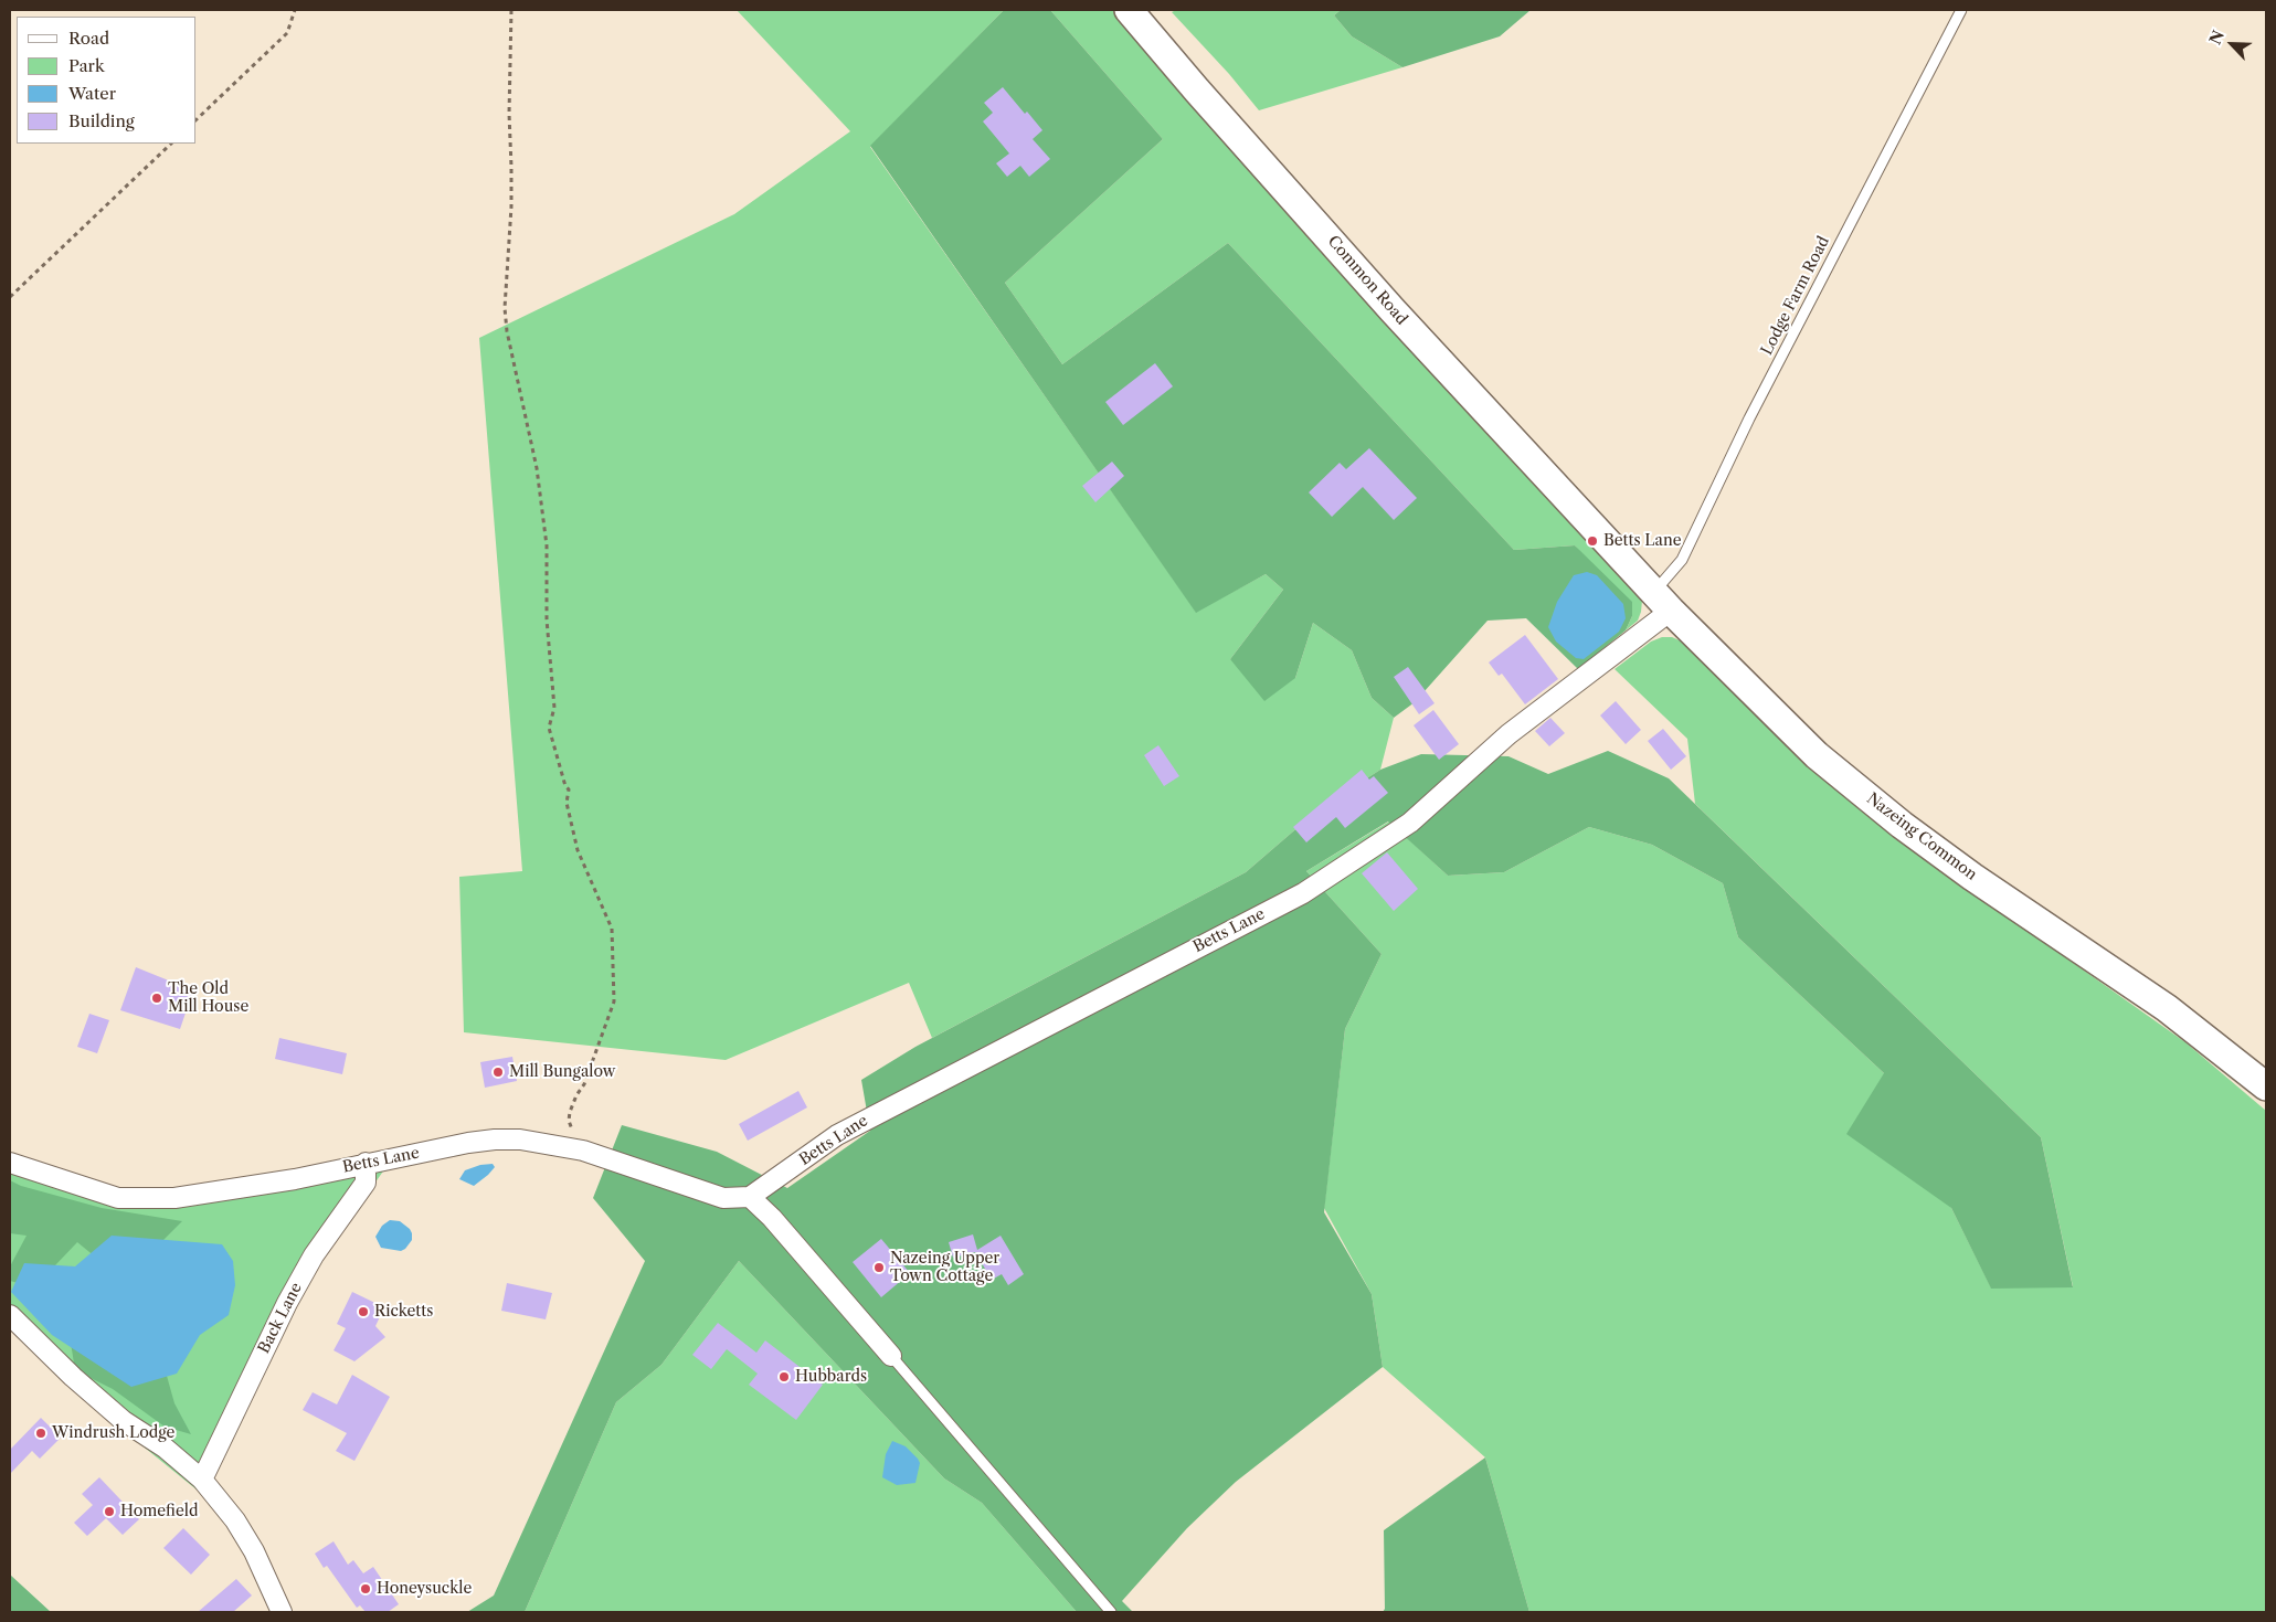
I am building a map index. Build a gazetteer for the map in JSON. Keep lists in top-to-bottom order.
{
  "streets": {
    "street": [
      "Common Road",
      "Nazeing Common",
      "Betts Lane",
      "Back Lane"
    ],
    "lane": ["Lodge Farm Road"]
  },
  "crossings": [
    ["Common Road", "Nazeing Common"],
    ["Lodge Farm Road", "Nazeing Common"],
    ["Lodge Farm Road", "Betts Lane"],
    ["Nazeing Common", "Betts Lane"],
    ["Betts Lane", "Back Lane"]
  ],
  "places": [
    "Betts Lane",
    "The Old Mill House",
    "Mill Bungalow",
    "Nazeing Upper Town Cottage",
    "Ricketts",
    "Hubbards",
    "Windrush Lodge",
    "Homefield",
    "Honeysuckle"
  ],
  "legend": [
    "Road",
    "Park",
    "Water",
    "Building"
  ],
  "north": "top left"
}
